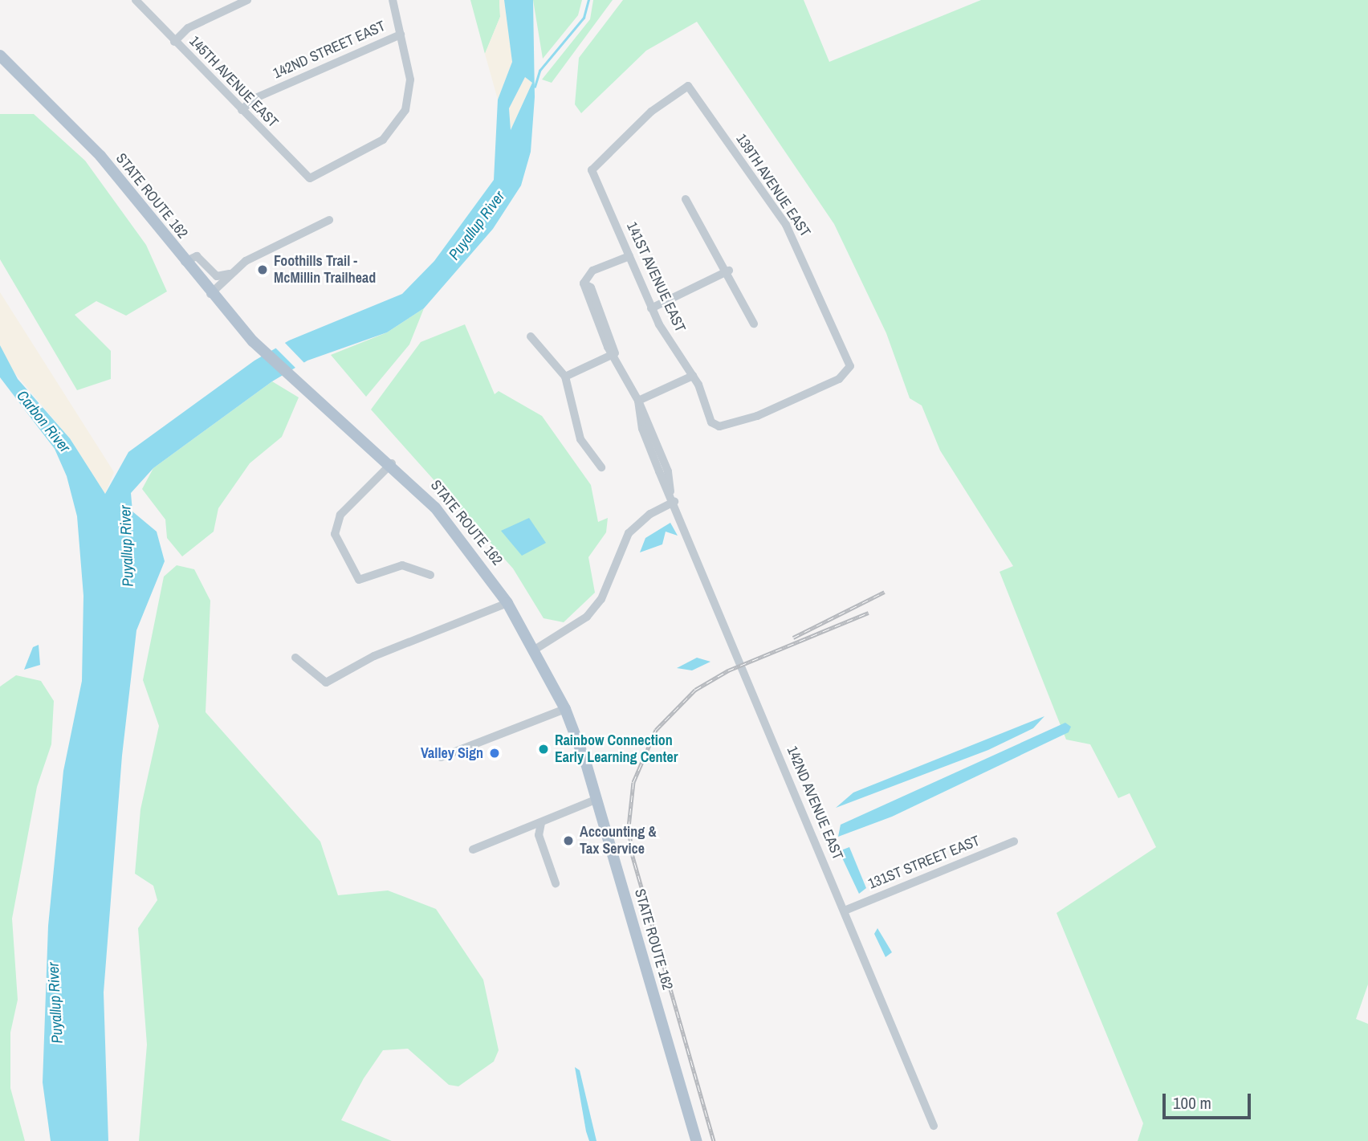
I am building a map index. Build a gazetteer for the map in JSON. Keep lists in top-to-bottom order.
{
  "streets": {
    "main road": ["STATE ROUTE 162"],
    "street": [
      "142ND STREET EAST",
      "145TH AVENUE EAST",
      "139TH AVENUE EAST",
      "141ST AVENUE EAST",
      "142ND AVENUE EAST",
      "131ST STREET EAST"
    ]
  },
  "crossings": [
    ["142ND STREET EAST", "145TH AVENUE EAST"],
    ["139TH AVENUE EAST", "141ST AVENUE EAST"],
    ["141ST AVENUE EAST", "142ND AVENUE EAST"],
    ["142ND AVENUE EAST", "131ST STREET EAST"]
  ],
  "water": ["Puyallup River", "Carbon River"],
  "places": [
    "Foothills Trail - McMillin Trailhead",
    "Rainbow Connection Early Learning Center",
    "Valley Sign",
    "Accounting & Tax Service"
  ],
  "scale_bar": "100 m"
}
